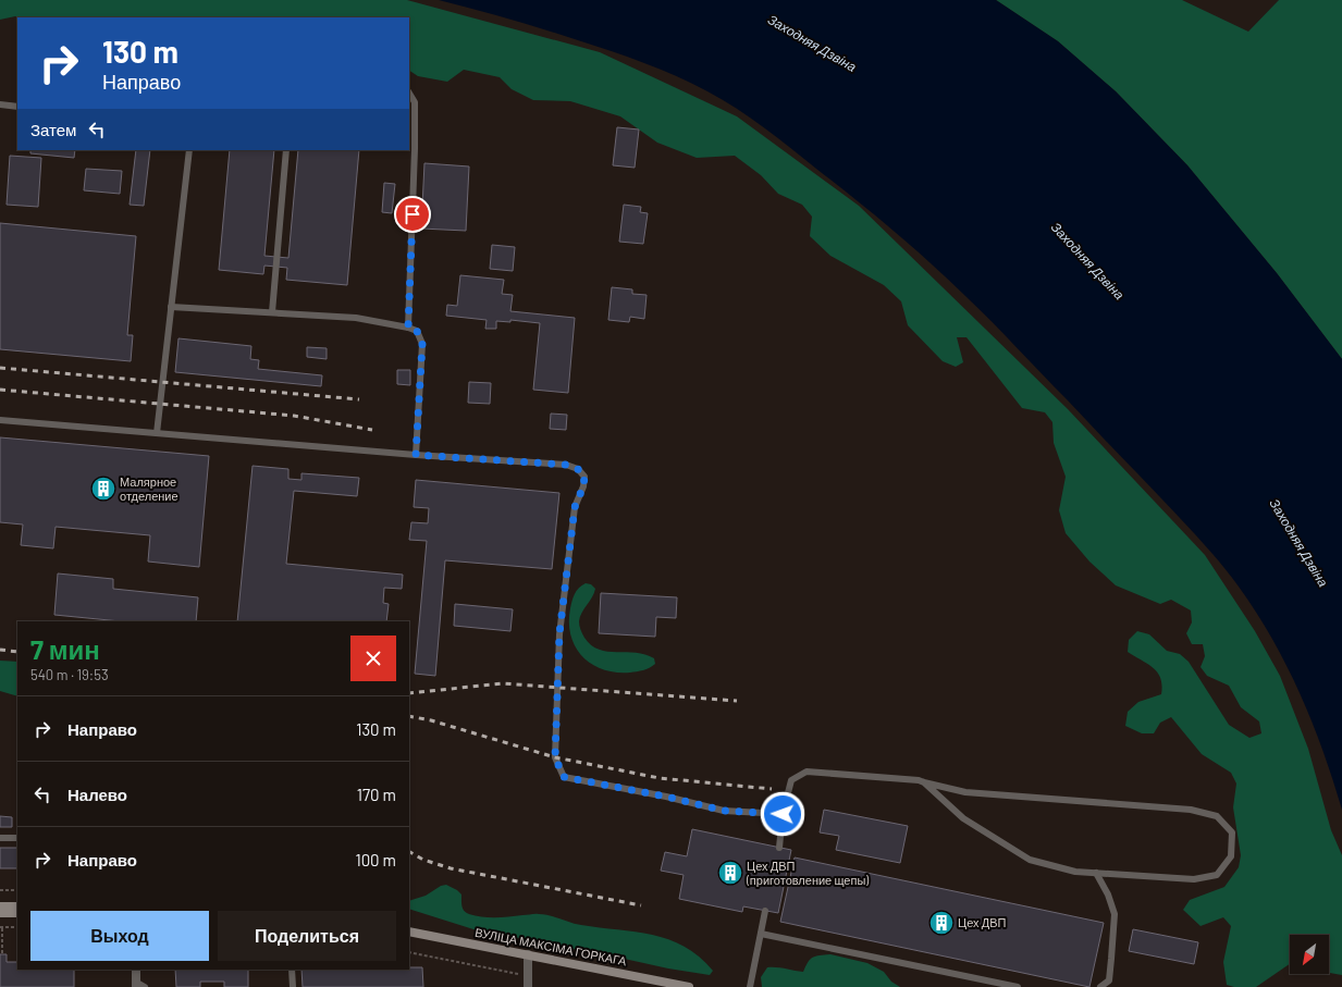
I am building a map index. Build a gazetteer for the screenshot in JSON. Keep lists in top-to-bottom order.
{
  "streets": {
    "main road": ["ВУЛІЦА МАКСІМА ГОРКАГА"]
  },
  "water": ["Заходняя Дзвіна"],
  "places": {
    "building": ["Малярное отделение", "Цех ДВП (приготовление щепы)", "Цех ДВП"]
  },
  "north": "bottom left",
  "page": {
    "turn": ["130 m", "Направо"],
    "then": "Затем",
    "heading": ["7 мин", "540 m · 19:53"],
    "list": [
      {
        "name": "Направо",
        "value": "130 m"
      },
      {
        "name": "Налево",
        "value": "170 m"
      },
      {
        "name": "Направо",
        "value": "100 m"
      }
    ],
    "buttons": ["Выход", "Поделиться"]
  }
}
